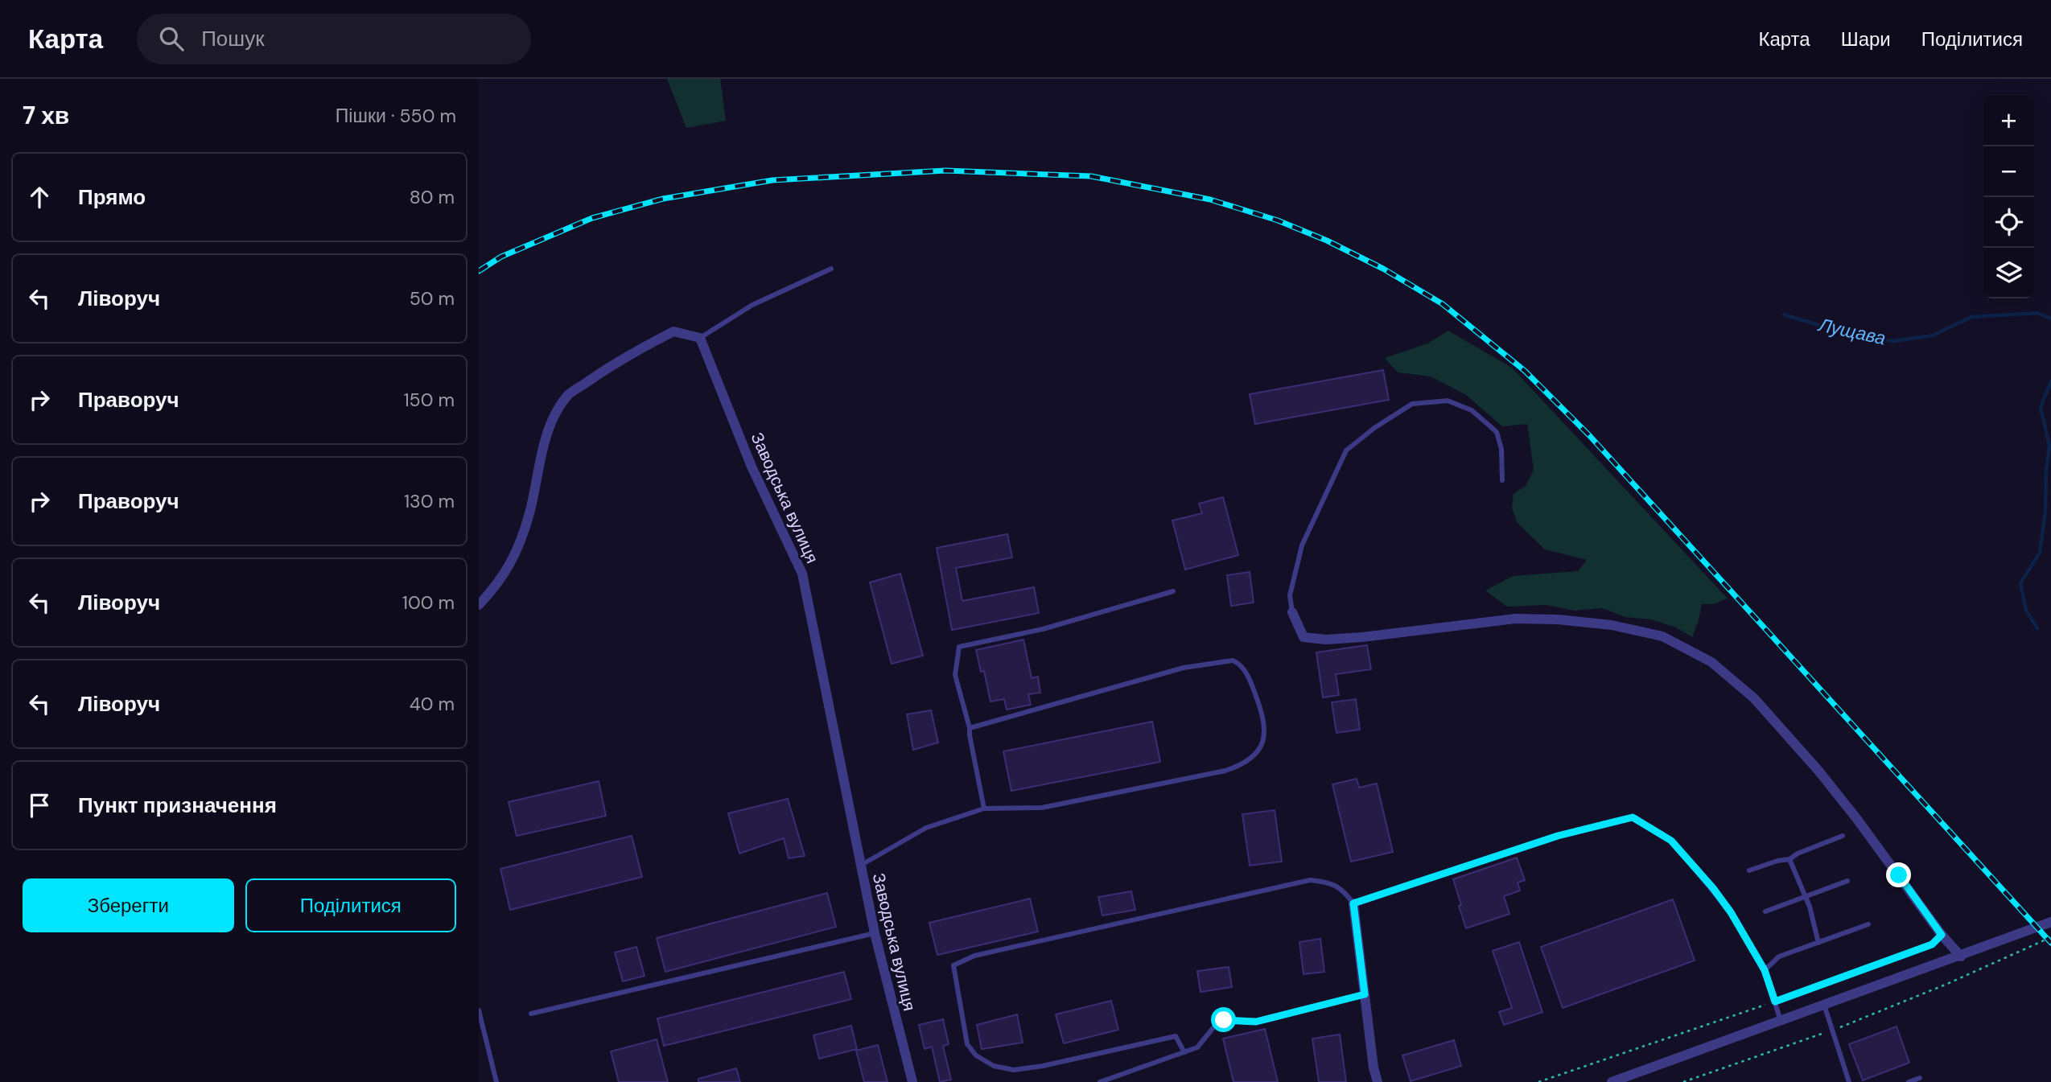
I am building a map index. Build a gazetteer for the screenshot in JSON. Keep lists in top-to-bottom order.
{
  "streets": {
    "street": ["Заводська вулиця"]
  },
  "water": ["Лущава"],
  "page": {
    "header": "Карта",
    "search": "Пошук",
    "nav": ["Карта", "Шари", "Поділитися"],
    "heading": ["7 хв", "Пішки · 550 m"],
    "map_buttons": ["+", "−"],
    "list": [
      ["Прямо", "80 m"],
      ["Ліворуч", "50 m"],
      ["Праворуч", "150 m"],
      ["Праворуч", "130 m"],
      ["Ліворуч", "100 m"],
      ["Ліворуч", "40 m"],
      "Пункт призначення"
    ],
    "buttons": ["Зберегти", "Поділитися"]
  }
}
